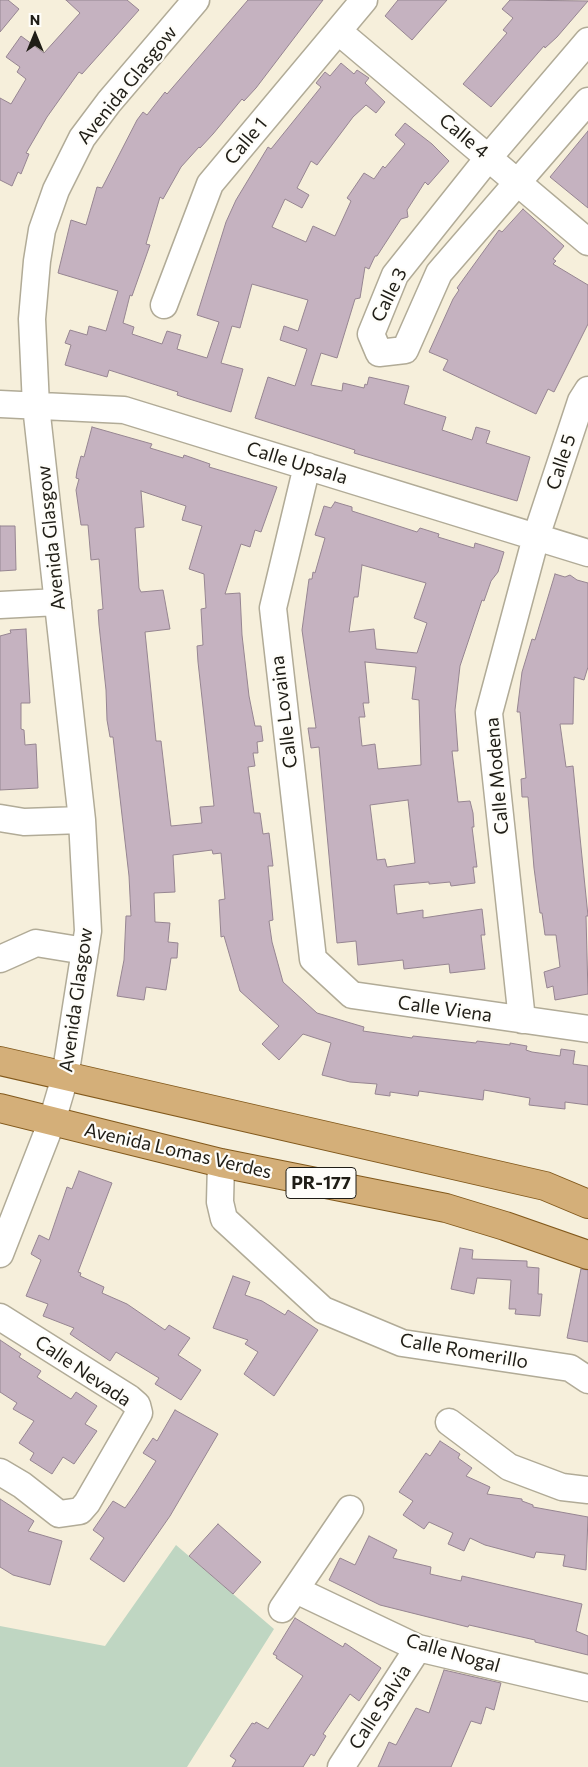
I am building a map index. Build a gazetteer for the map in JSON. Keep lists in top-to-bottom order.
{
  "streets": {
    "main road": ["Avenida Lomas Verdes", "PR-177"],
    "street": [
      "Avenida Glasgow",
      "Calle 4",
      "Calle 1",
      "Calle 3",
      "Calle 5",
      "Calle Upsala",
      "Calle Lovaina",
      "Calle Modena",
      "Calle Viena",
      "Calle Romerillo",
      "Calle Nevada",
      "Calle Nogal",
      "Calle Salvia"
    ]
  },
  "crossings": [
    ["Avenida Glasgow", "Calle Upsala"],
    ["Avenida Glasgow", "Avenida Lomas Verdes"],
    ["Avenida Glasgow", "PR-177"],
    ["Calle 4", "Calle 1"],
    ["Calle 4", "Calle 3"],
    ["Calle 5", "Calle Upsala"],
    ["Calle 5", "Calle Modena"],
    ["Calle Upsala", "Calle Lovaina"],
    ["Calle Upsala", "Calle Modena"],
    ["Calle Lovaina", "Calle Viena"],
    ["Calle Modena", "Calle Viena"],
    ["Avenida Lomas Verdes", "Calle Romerillo"],
    ["Calle Nogal", "Calle Salvia"]
  ],
  "north": "top"
}
